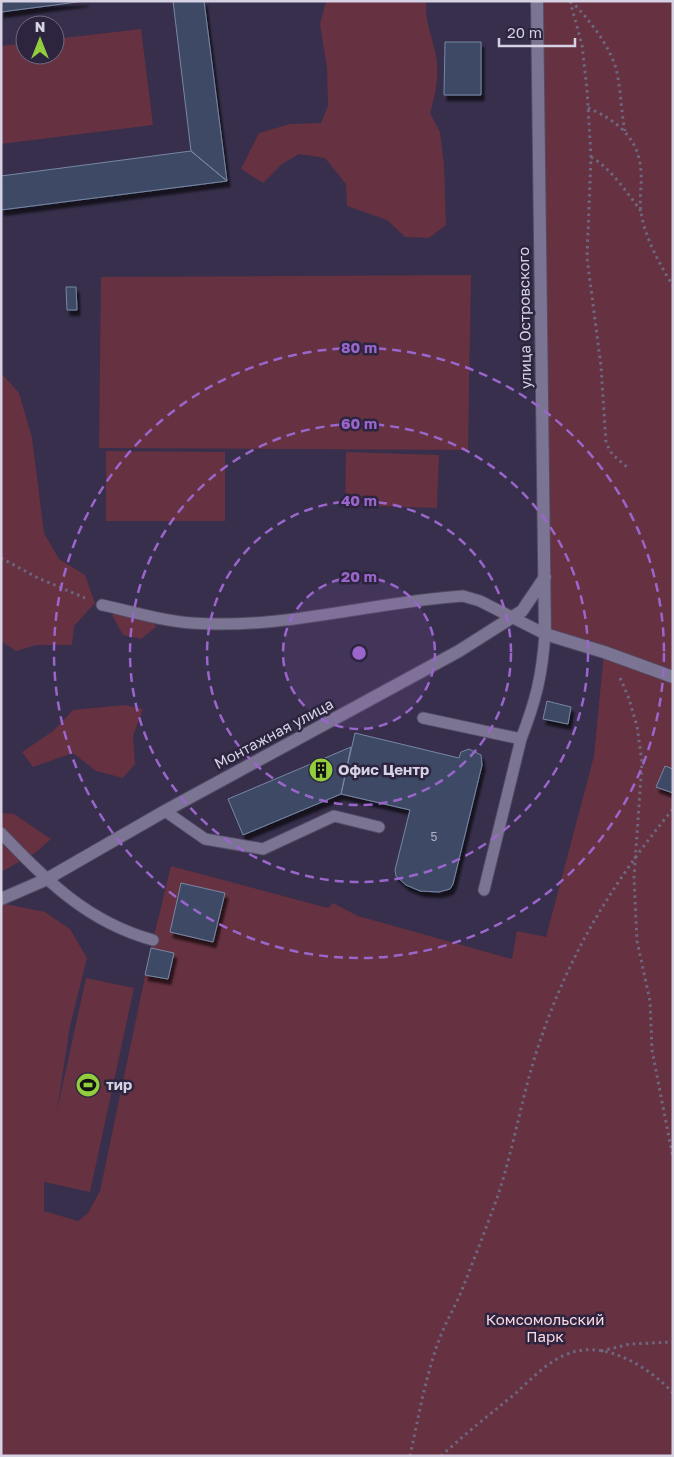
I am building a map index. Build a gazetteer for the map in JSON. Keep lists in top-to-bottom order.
{
  "streets": {
    "street": ["улица Островского", "Монтажная улица"]
  },
  "crossings": [
    ["улица Островского", "Монтажная улица"]
  ],
  "parks": ["Комсомольский Парк"],
  "places": {
    "building": ["Офис Центр"],
    "sports": ["тир"]
  },
  "house_numbers": ["5"],
  "scale_bar": "20 m",
  "north": "top",
  "rings": [
    "80 m",
    "60 m",
    "40 m",
    "20 m"
  ]
}
